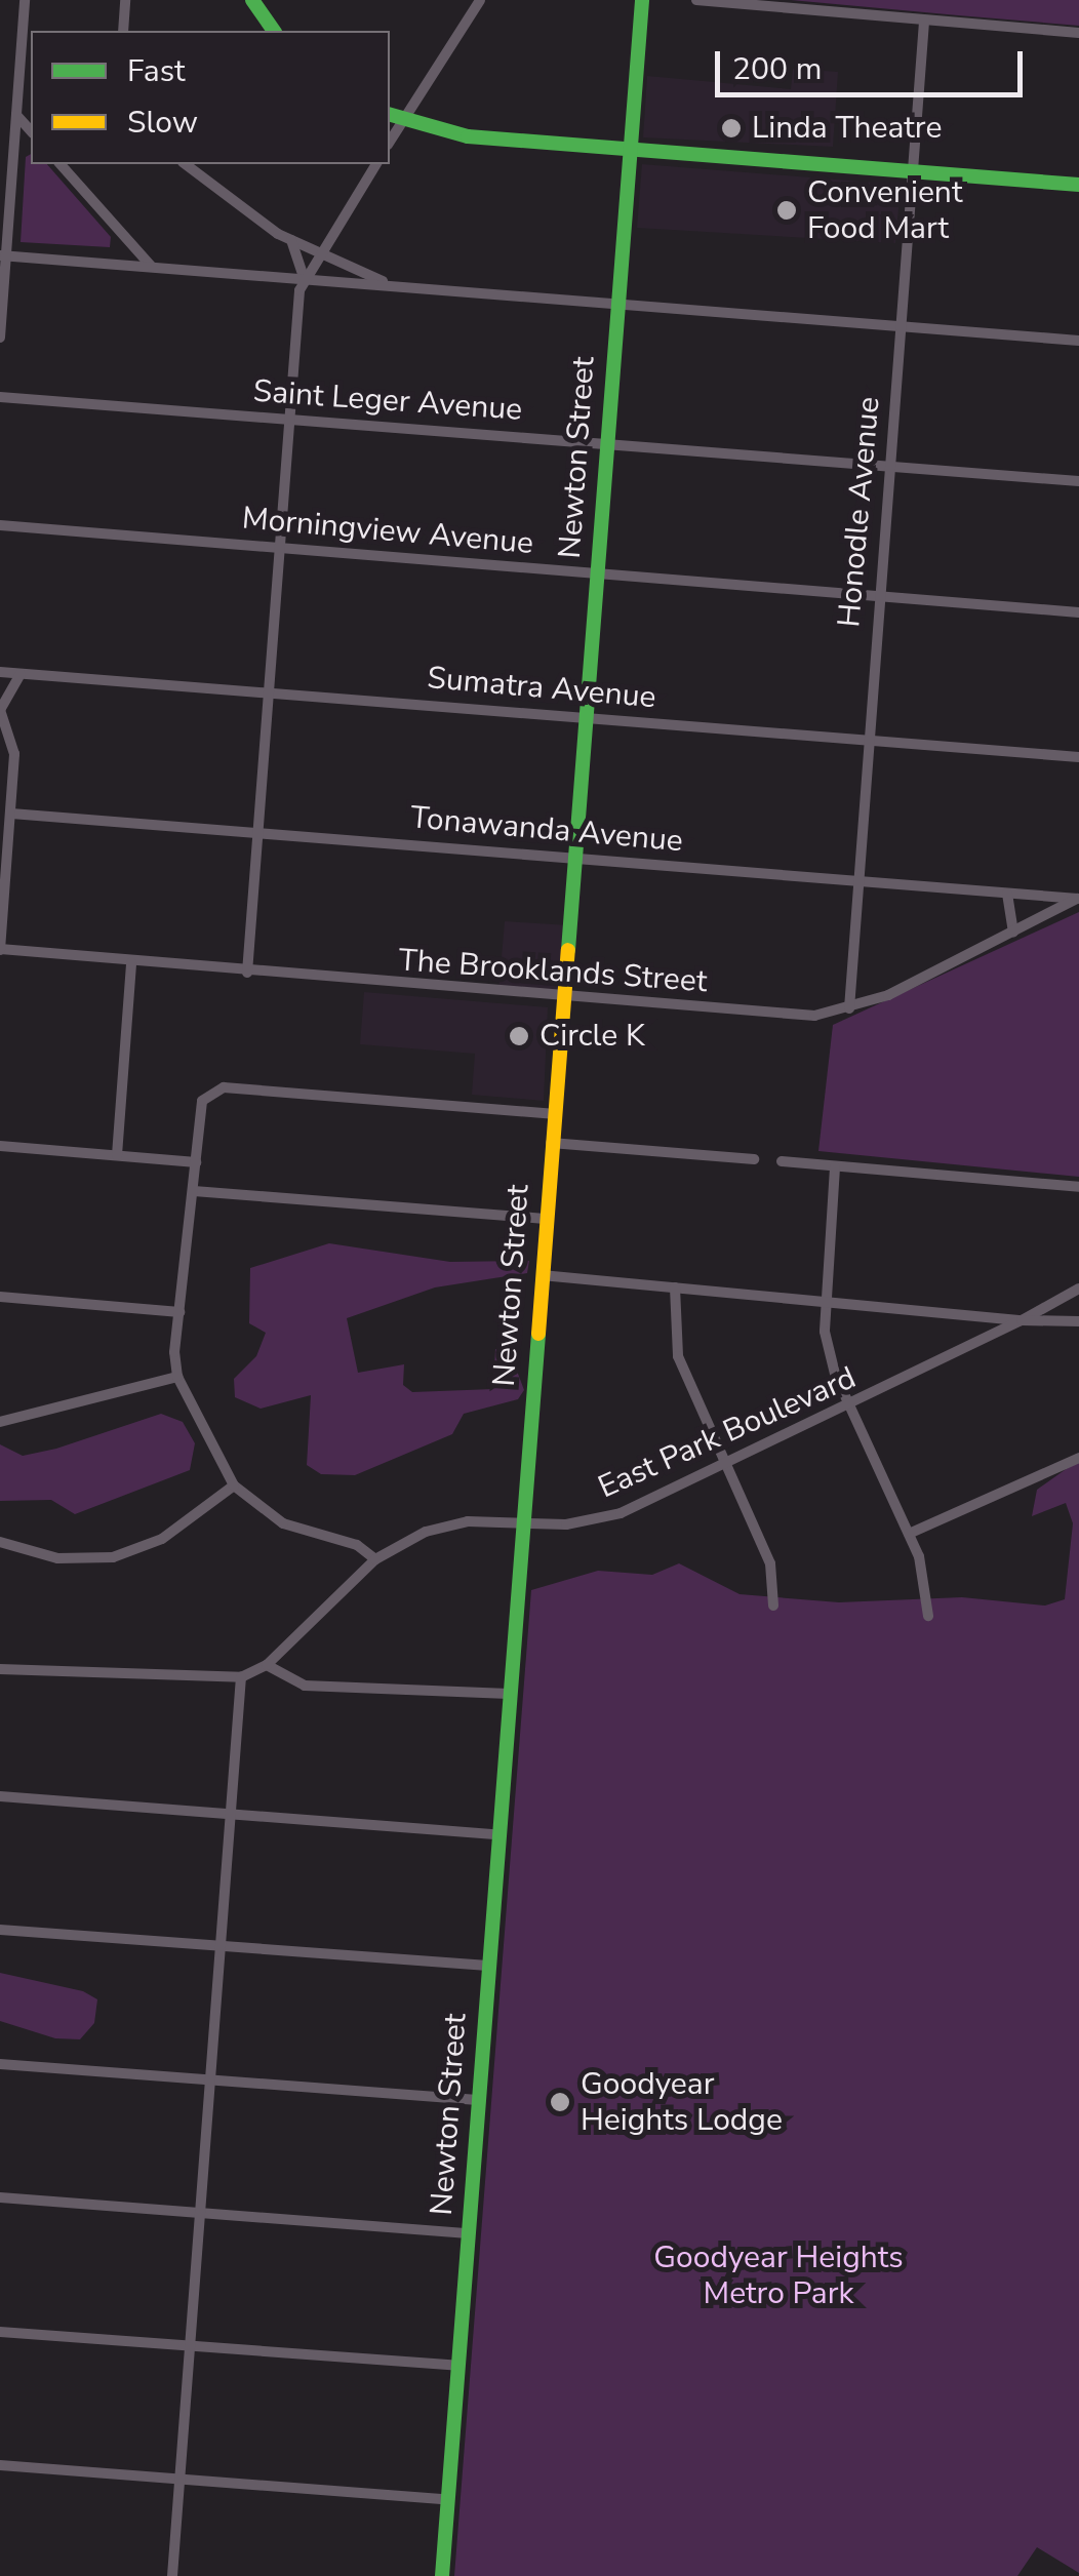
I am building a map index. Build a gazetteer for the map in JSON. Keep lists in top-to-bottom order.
{
  "streets": {
    "street": [
      "Saint Leger Avenue",
      "Newton Street",
      "Honodle Avenue",
      "Morningview Avenue",
      "Sumatra Avenue",
      "Tonawanda Avenue",
      "The Brooklands Street",
      "East Park Boulevard"
    ]
  },
  "crossings": [
    ["Saint Leger Avenue", "Newton Street"],
    ["Saint Leger Avenue", "Honodle Avenue"],
    ["Newton Street", "Morningview Avenue"],
    ["Newton Street", "Sumatra Avenue"],
    ["Newton Street", "Tonawanda Avenue"],
    ["Newton Street", "The Brooklands Street"],
    ["Newton Street", "East Park Boulevard"],
    ["Honodle Avenue", "Morningview Avenue"],
    ["Honodle Avenue", "Sumatra Avenue"],
    ["Honodle Avenue", "Tonawanda Avenue"],
    ["Honodle Avenue", "The Brooklands Street"],
    ["Tonawanda Avenue", "The Brooklands Street"]
  ],
  "parks": ["Goodyear Heights Metro Park"],
  "places": [
    "Linda Theatre",
    "Convenient Food Mart",
    "Circle K",
    "Goodyear Heights Lodge"
  ],
  "legend": ["Fast", "Slow"],
  "scale_bar": "200 m"
}
